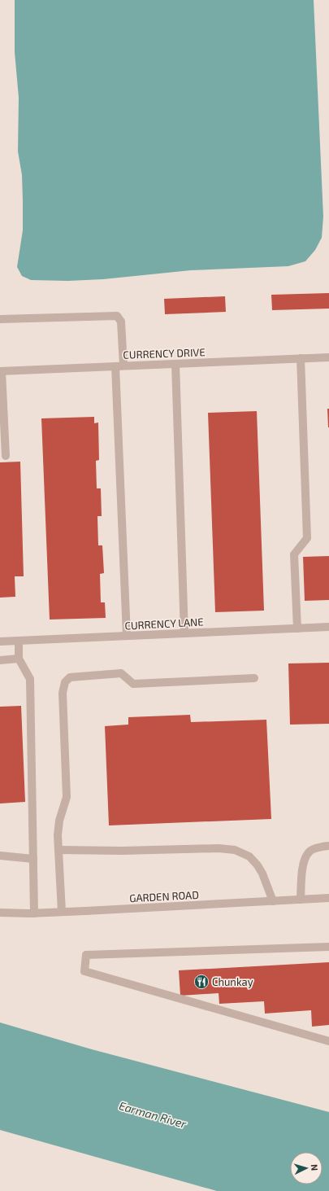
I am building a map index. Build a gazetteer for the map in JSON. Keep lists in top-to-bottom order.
{
  "streets": {
    "street": ["CURRENCY DRIVE", "CURRENCY LANE", "GARDEN ROAD"]
  },
  "water": ["Earman River"],
  "places": {
    "restaurant": ["Chunkay"]
  },
  "north": "right"
}
